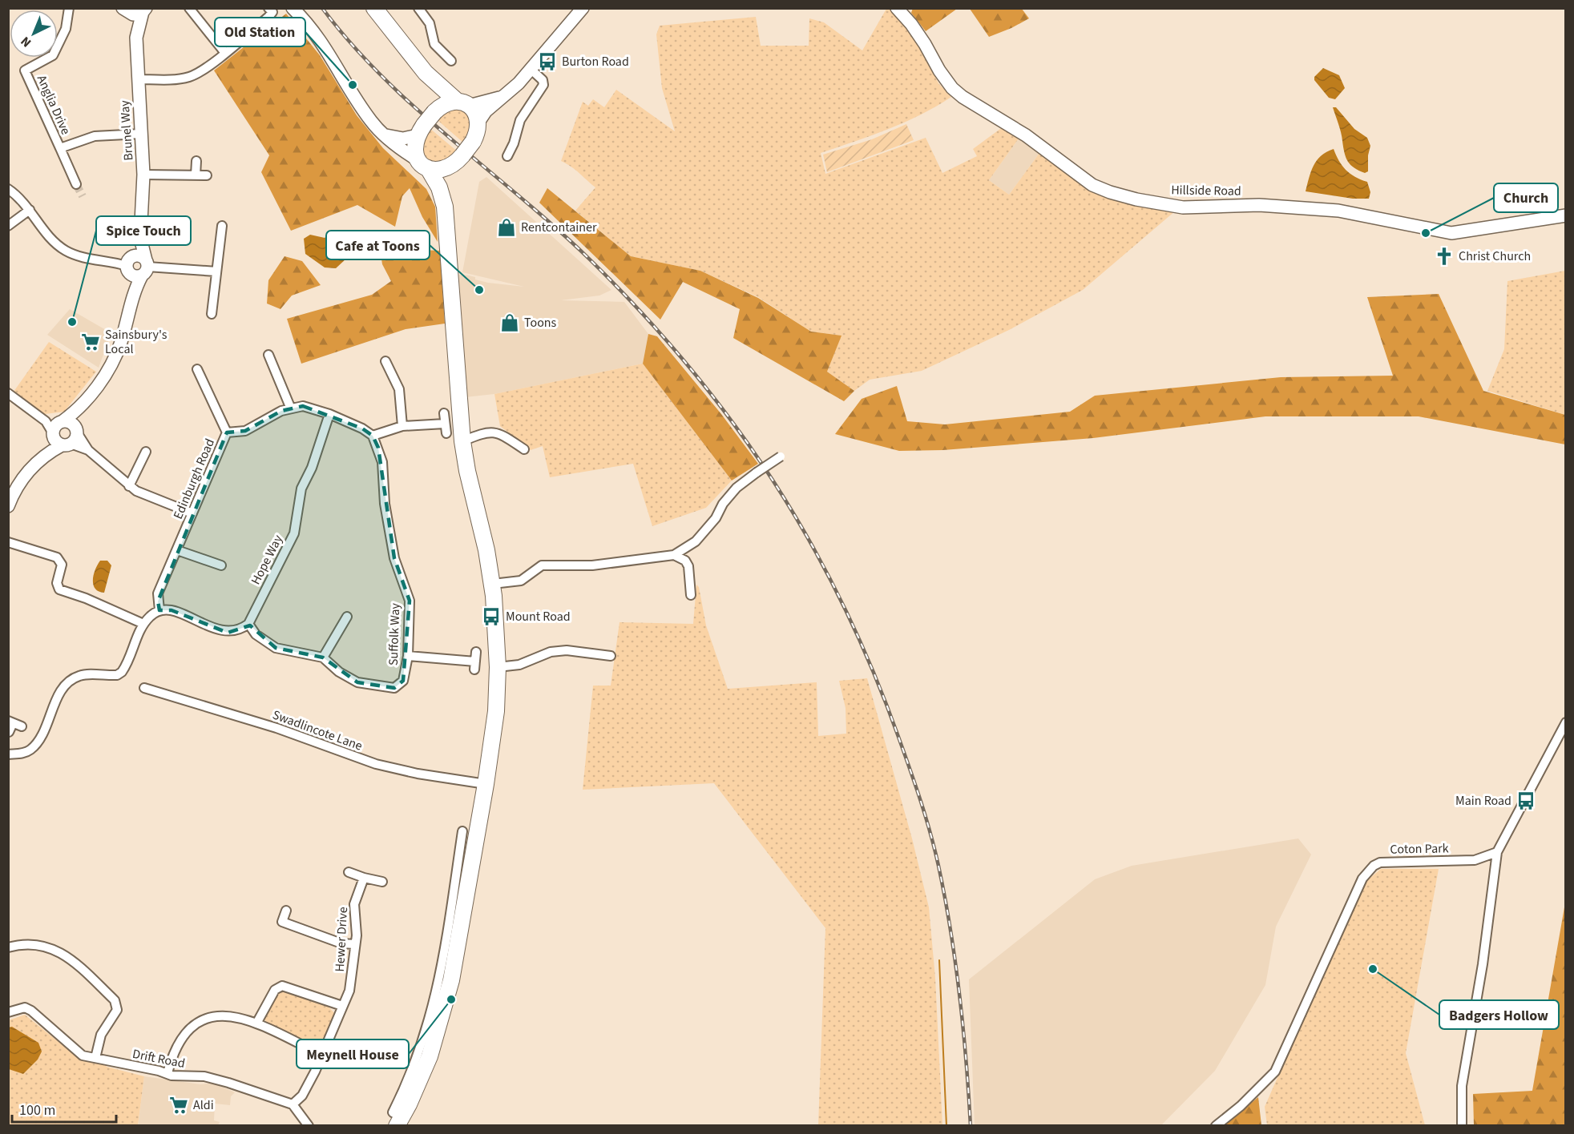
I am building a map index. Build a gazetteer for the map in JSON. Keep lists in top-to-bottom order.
{
  "streets": {
    "street": [
      "Anglia Drive",
      "Brunel Way",
      "Hillside Road",
      "Edinburgh Road",
      "Hope Way",
      "Suffolk Way",
      "Swadlincote Lane",
      "Coton Park",
      "Hewer Drive",
      "Drift Road"
    ]
  },
  "crossings": [
    ["Anglia Drive", "Brunel Way"],
    ["Hope Way", "Suffolk Way"],
    ["Hewer Drive", "Drift Road"]
  ],
  "places": {
    "bus stop": ["Burton Road", "Mount Road", "Main Road"],
    "other": [
      "Old Station",
      "Church",
      "Cafe at Toons",
      "Spice Touch",
      "Badgers Hollow",
      "Meynell House"
    ],
    "shop": ["Rentcontainer", "Toons"],
    "church": ["Christ Church"],
    "supermarket": ["Sainsbury's Local", "Aldi"]
  },
  "scale_bar": "100 m",
  "north": "bottom left"
}
